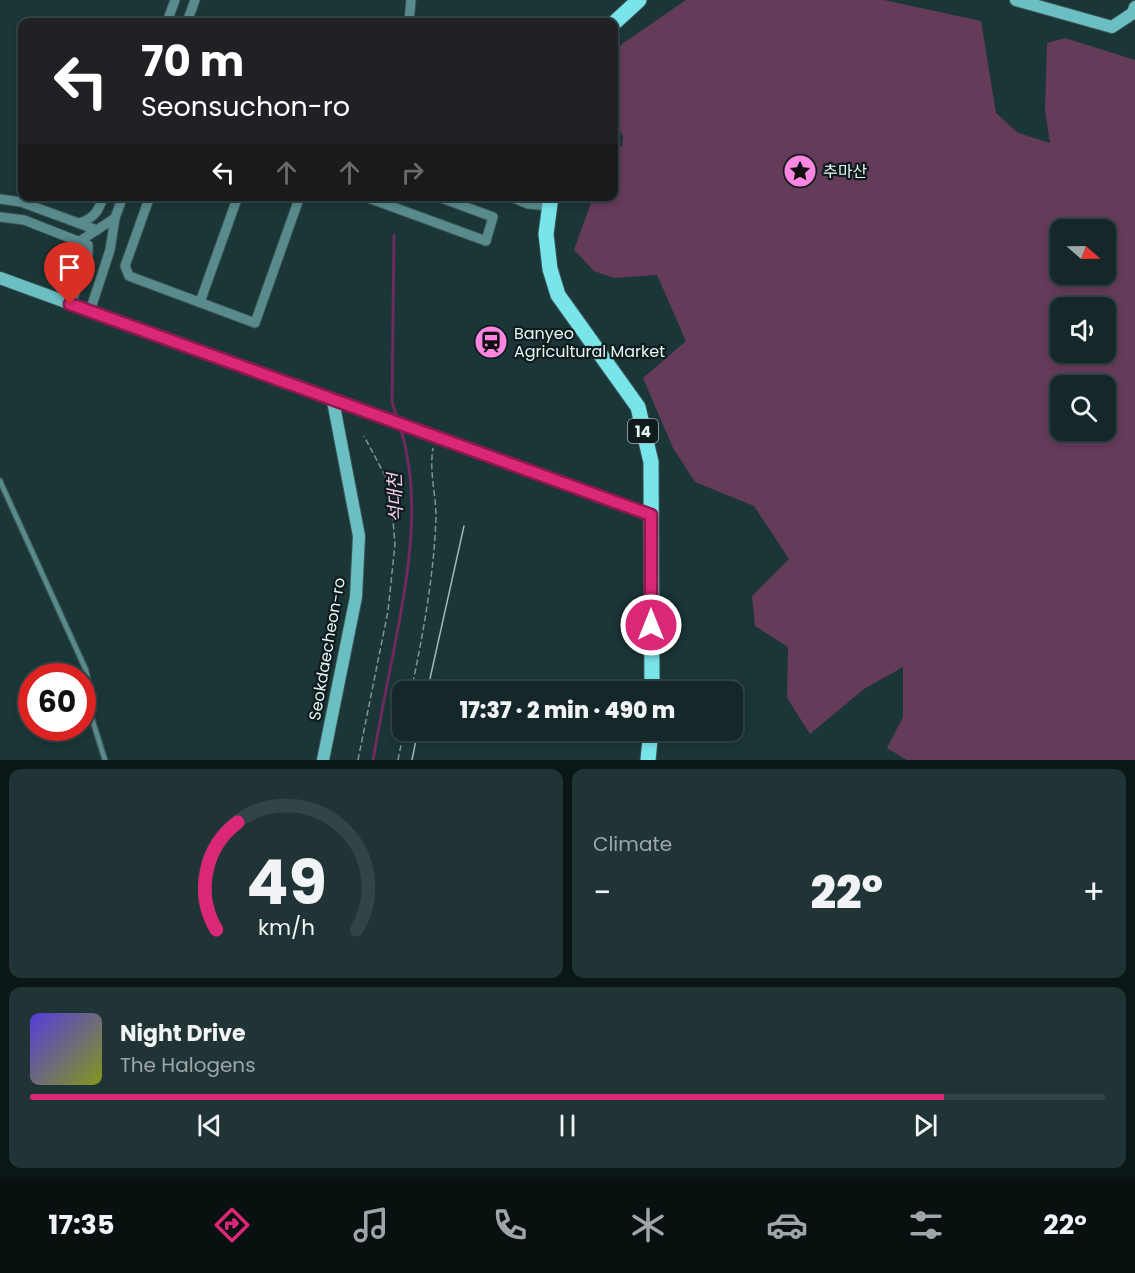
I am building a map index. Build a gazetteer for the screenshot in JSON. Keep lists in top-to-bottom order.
{
  "streets": {
    "main road": ["14", "Seokdaecheon-ro"]
  },
  "water": ["석대천"],
  "places": {
    "place": ["추마산"],
    "station": ["Banyeo Agricultural Market"]
  },
  "north": "right",
  "page": {
    "turn": ["70 m", "Seonsuchon-ro"],
    "limit": "60",
    "trip": "17:37 · 2 min · 490 m",
    "tile": "Climate",
    "heat": ["−", "22°", "+"],
    "song": ["Night Drive", "The Halogens"],
    "tabs": ["17:35", "22°"],
    "gauge": ["49", "km/h"]
  }
}
